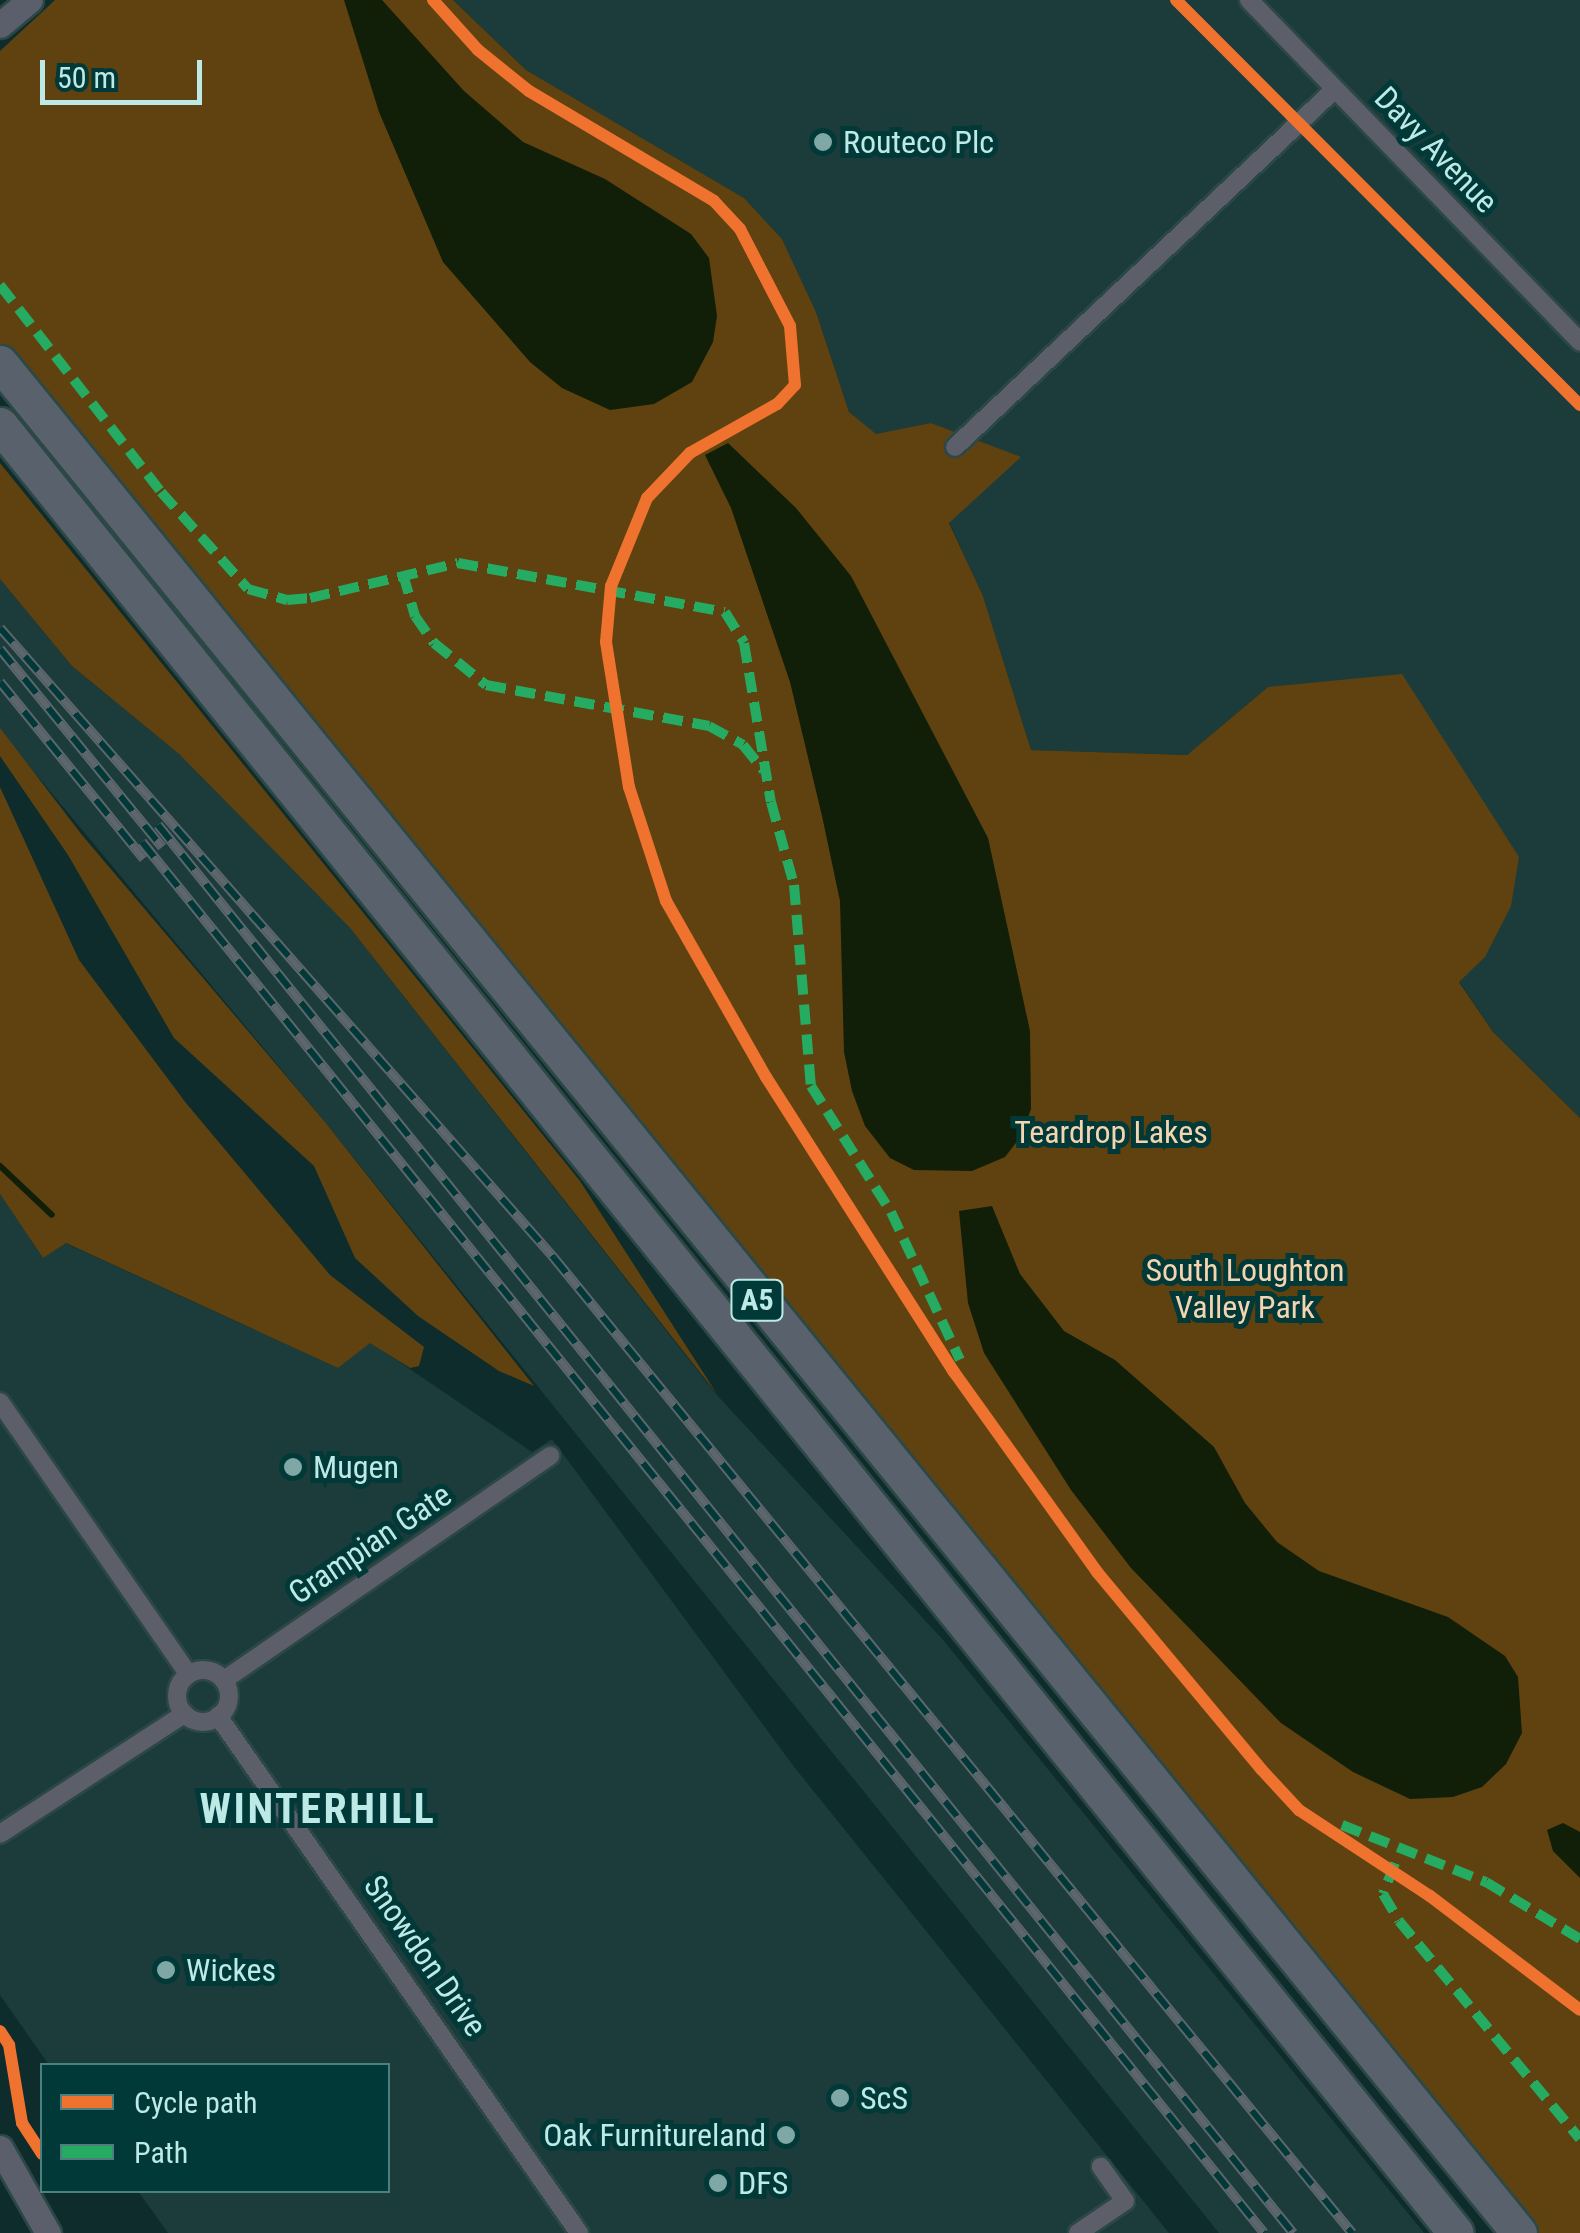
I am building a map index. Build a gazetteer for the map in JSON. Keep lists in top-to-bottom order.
{
  "streets": {
    "highway": ["A5"],
    "street": ["Davy Avenue", "Grampian Gate", "Snowdon Drive"]
  },
  "crossings": [
    ["Grampian Gate", "Snowdon Drive"]
  ],
  "districts": ["WINTERHILL"],
  "parks": ["Teardrop Lakes", "South Loughton Valley Park"],
  "places": [
    "Routeco Plc",
    "Mugen",
    "Wickes",
    "ScS",
    "Oak Furnitureland",
    "DFS"
  ],
  "legend": ["Cycle path", "Path"],
  "scale_bar": "50 m"
}
